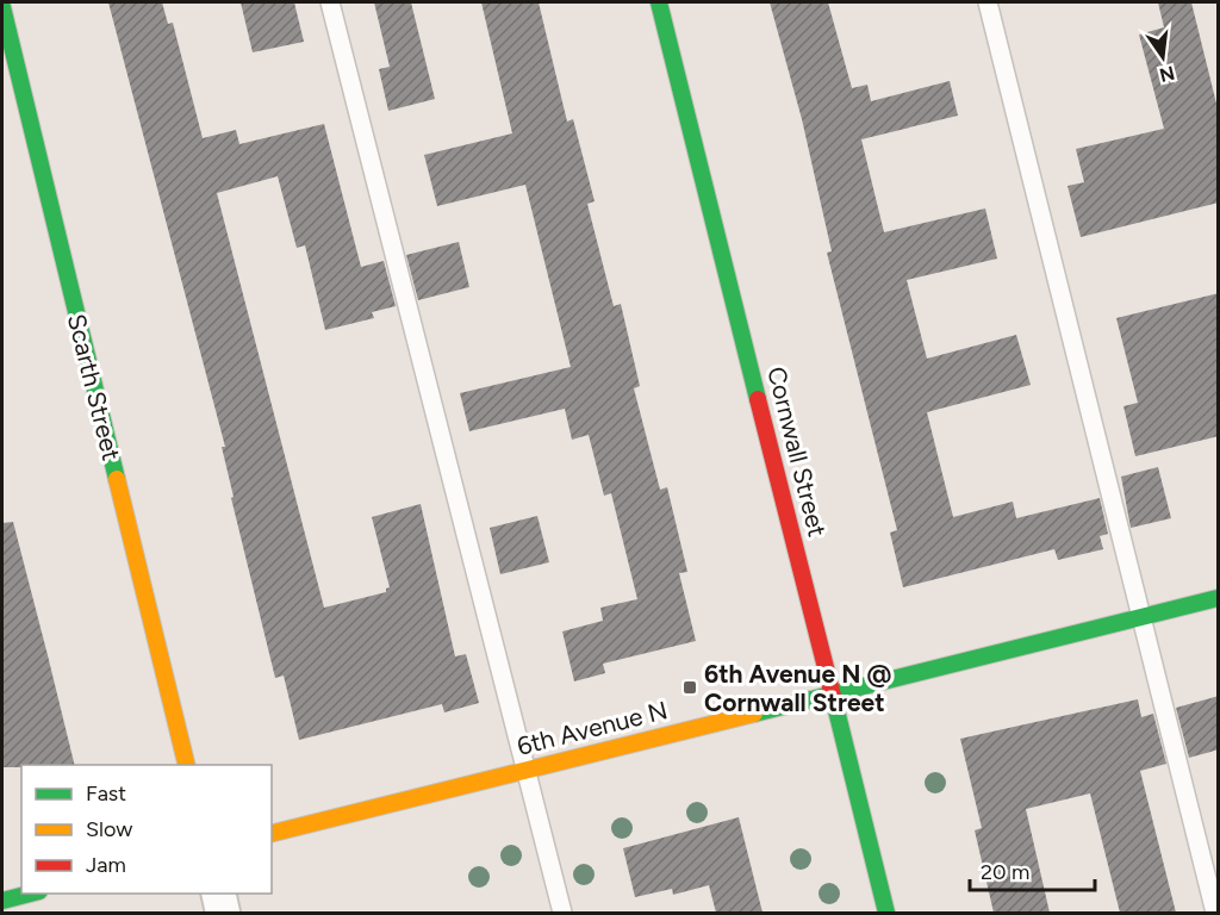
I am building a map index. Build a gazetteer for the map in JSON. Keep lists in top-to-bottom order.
{
  "streets": {
    "street": ["Scarth Street", "Cornwall Street", "6th Avenue N"]
  },
  "crossings": [
    ["Cornwall Street", "6th Avenue N"]
  ],
  "places": {
    "transit": ["6th Avenue N @ Cornwall Street"]
  },
  "legend": ["Fast", "Slow", "Jam"],
  "scale_bar": "20 m",
  "north": "bottom"
}
